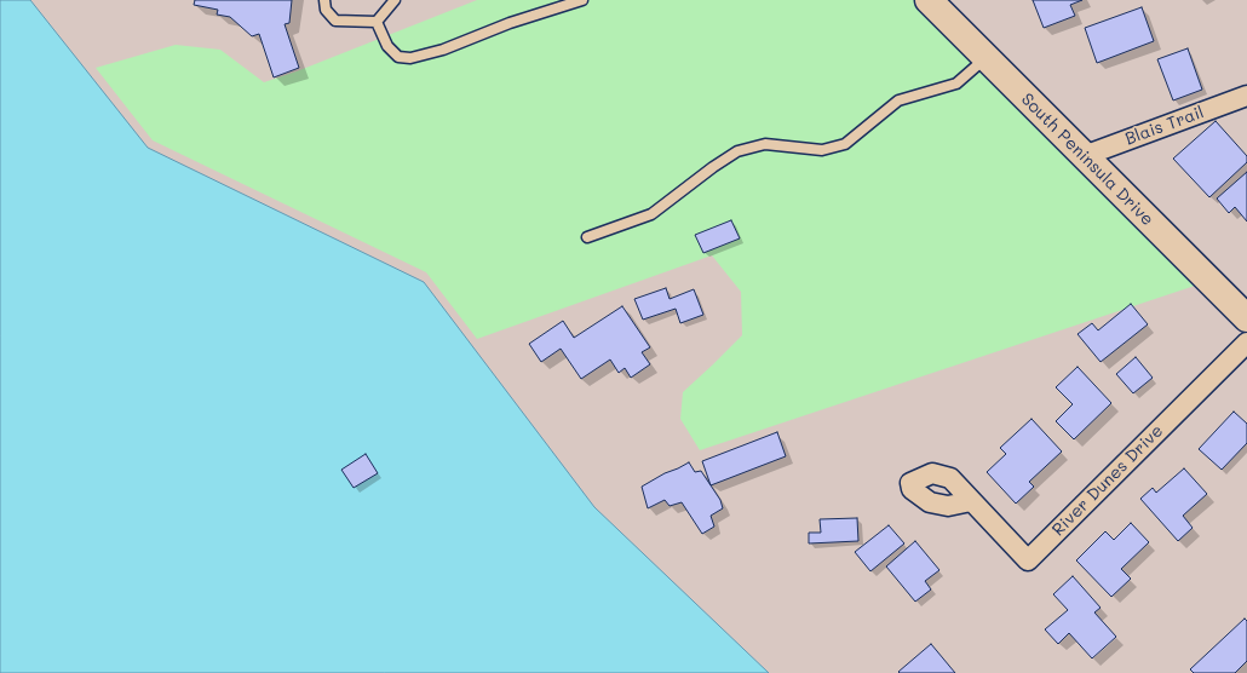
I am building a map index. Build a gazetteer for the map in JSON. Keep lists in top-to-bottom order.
{
  "streets": {
    "main road": ["South Peninsula Drive"],
    "street": ["Blais Trail", "River Dunes Drive"]
  },
  "crossings": [
    ["Blais Trail", "South Peninsula Drive"]
  ]
}
